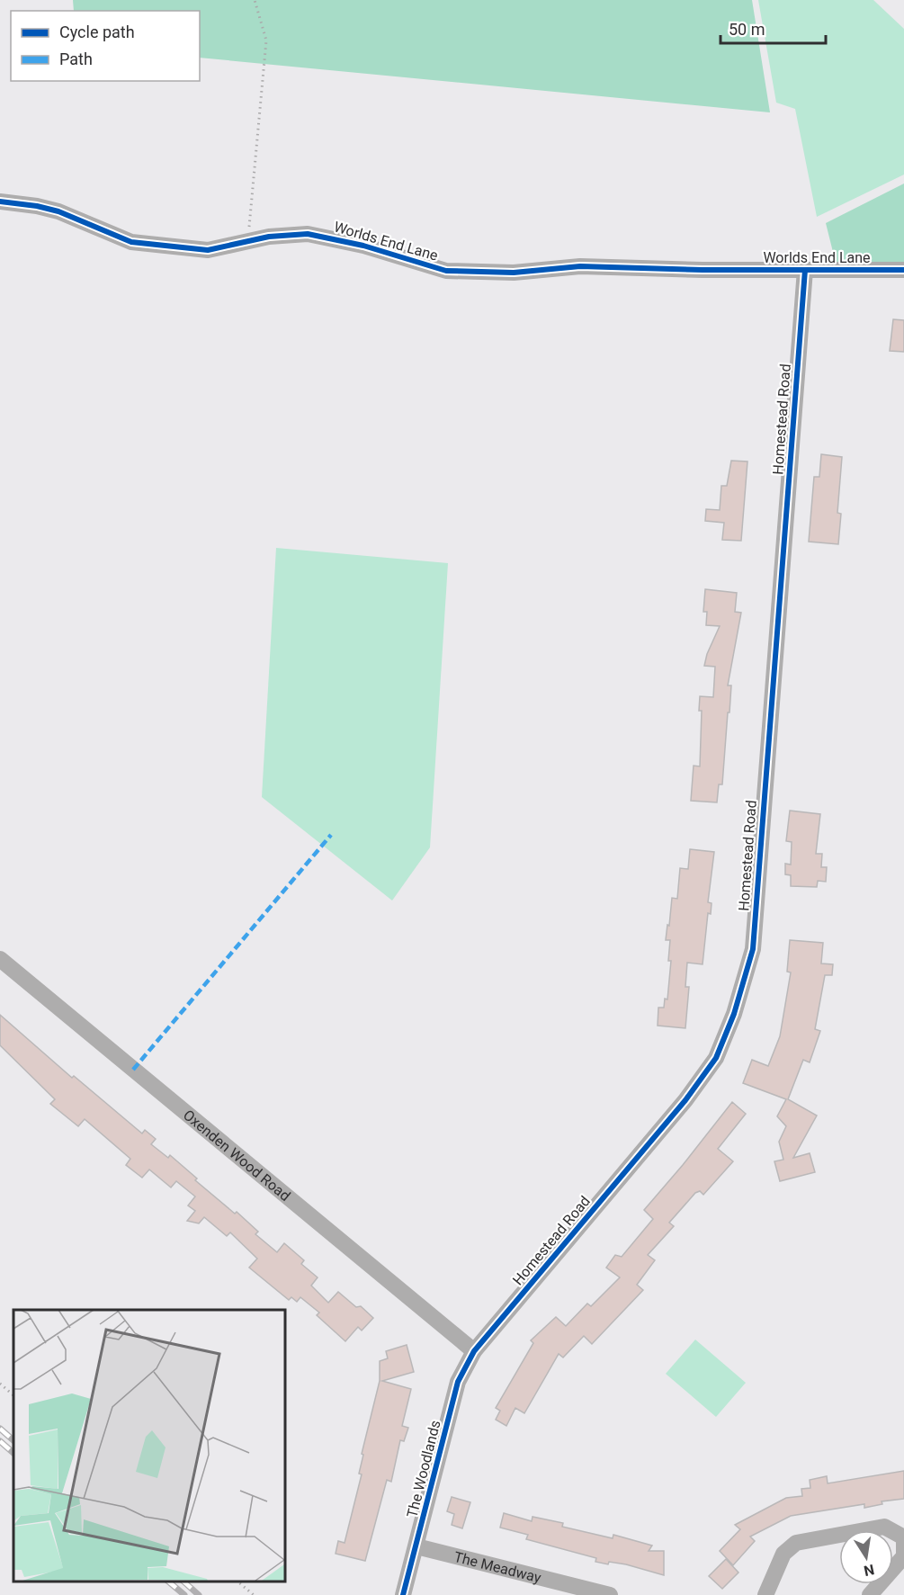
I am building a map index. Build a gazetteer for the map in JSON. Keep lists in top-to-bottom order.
{
  "streets": {
    "street": [
      "Worlds End Lane",
      "Homestead Road",
      "Oxenden Wood Road",
      "The Woodlands",
      "The Meadway"
    ]
  },
  "crossings": [
    ["Worlds End Lane", "Homestead Road"],
    ["Homestead Road", "Oxenden Wood Road"],
    ["Homestead Road", "The Woodlands"],
    ["Oxenden Wood Road", "The Woodlands"],
    ["The Woodlands", "The Meadway"]
  ],
  "legend": ["Cycle path", "Path"],
  "scale_bar": "50 m",
  "north": "bottom"
}
